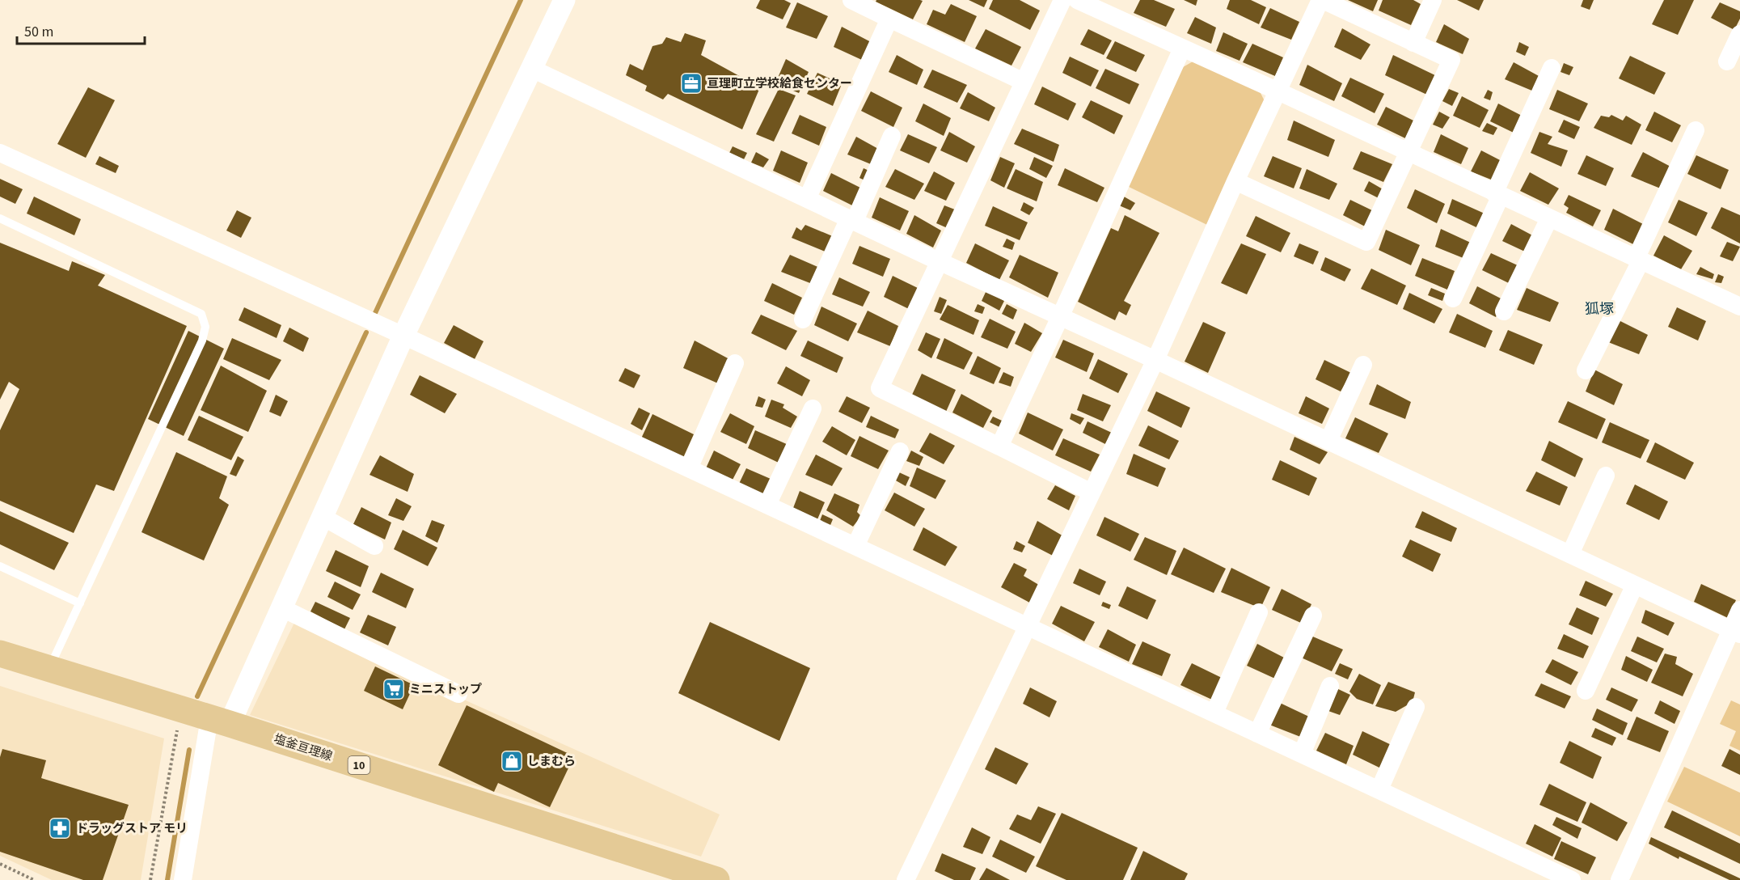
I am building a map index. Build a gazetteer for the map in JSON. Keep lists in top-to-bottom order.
{
  "streets": {
    "main road": ["塩釜亘理線", "10"]
  },
  "districts": ["狐塚"],
  "places": {
    "office": ["亘理町立学校給食センター"],
    "supermarket": ["ミニストップ"],
    "shop": ["しまむら"],
    "pharmacy": ["ドラッグストア モリ"]
  },
  "scale_bar": "50 m"
}
